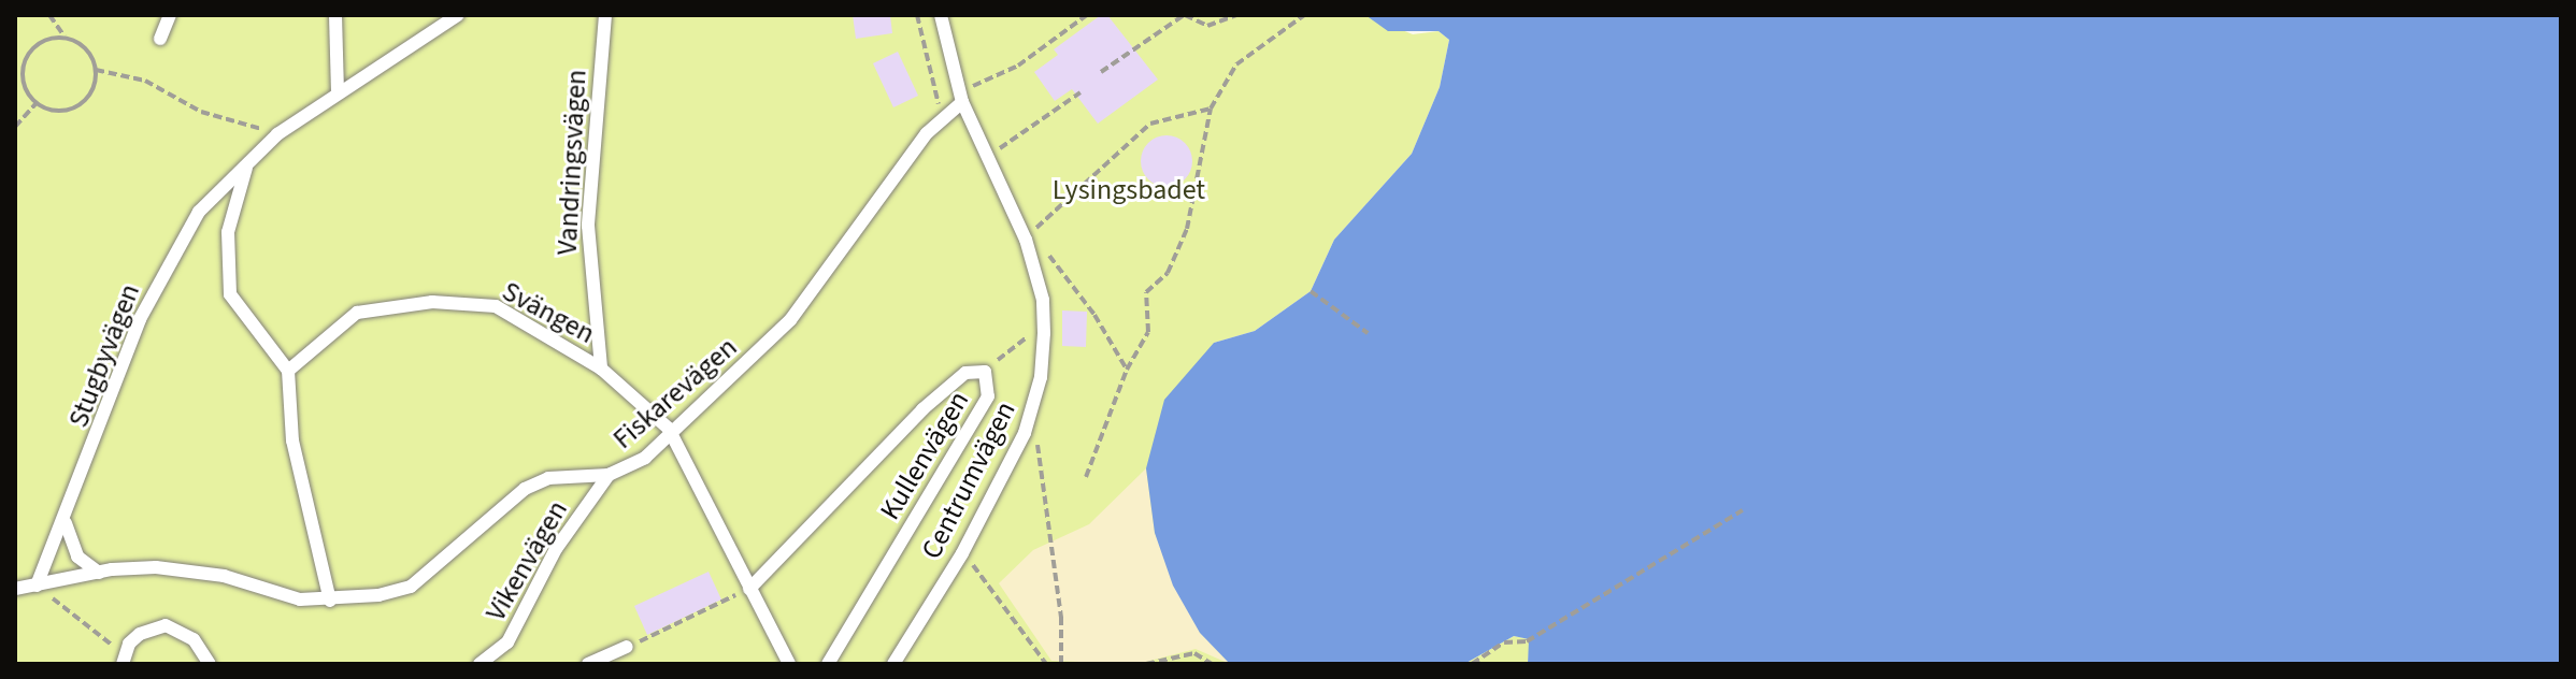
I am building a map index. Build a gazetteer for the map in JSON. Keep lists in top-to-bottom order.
{
  "streets": {
    "lane": [
      "Vandringsvägen",
      "Svängen",
      "Stugbyvägen",
      "Fiskarevägen",
      "Kullenvägen",
      "Centrumvägen",
      "Vikenvägen"
    ]
  },
  "crossings": [
    ["Vandringsvägen", "Svängen"],
    ["Stugbyvägen", "Fiskarevägen"],
    ["Fiskarevägen", "Centrumvägen"],
    ["Fiskarevägen", "Vikenvägen"]
  ],
  "parks": ["Lysingsbadet"]
}
